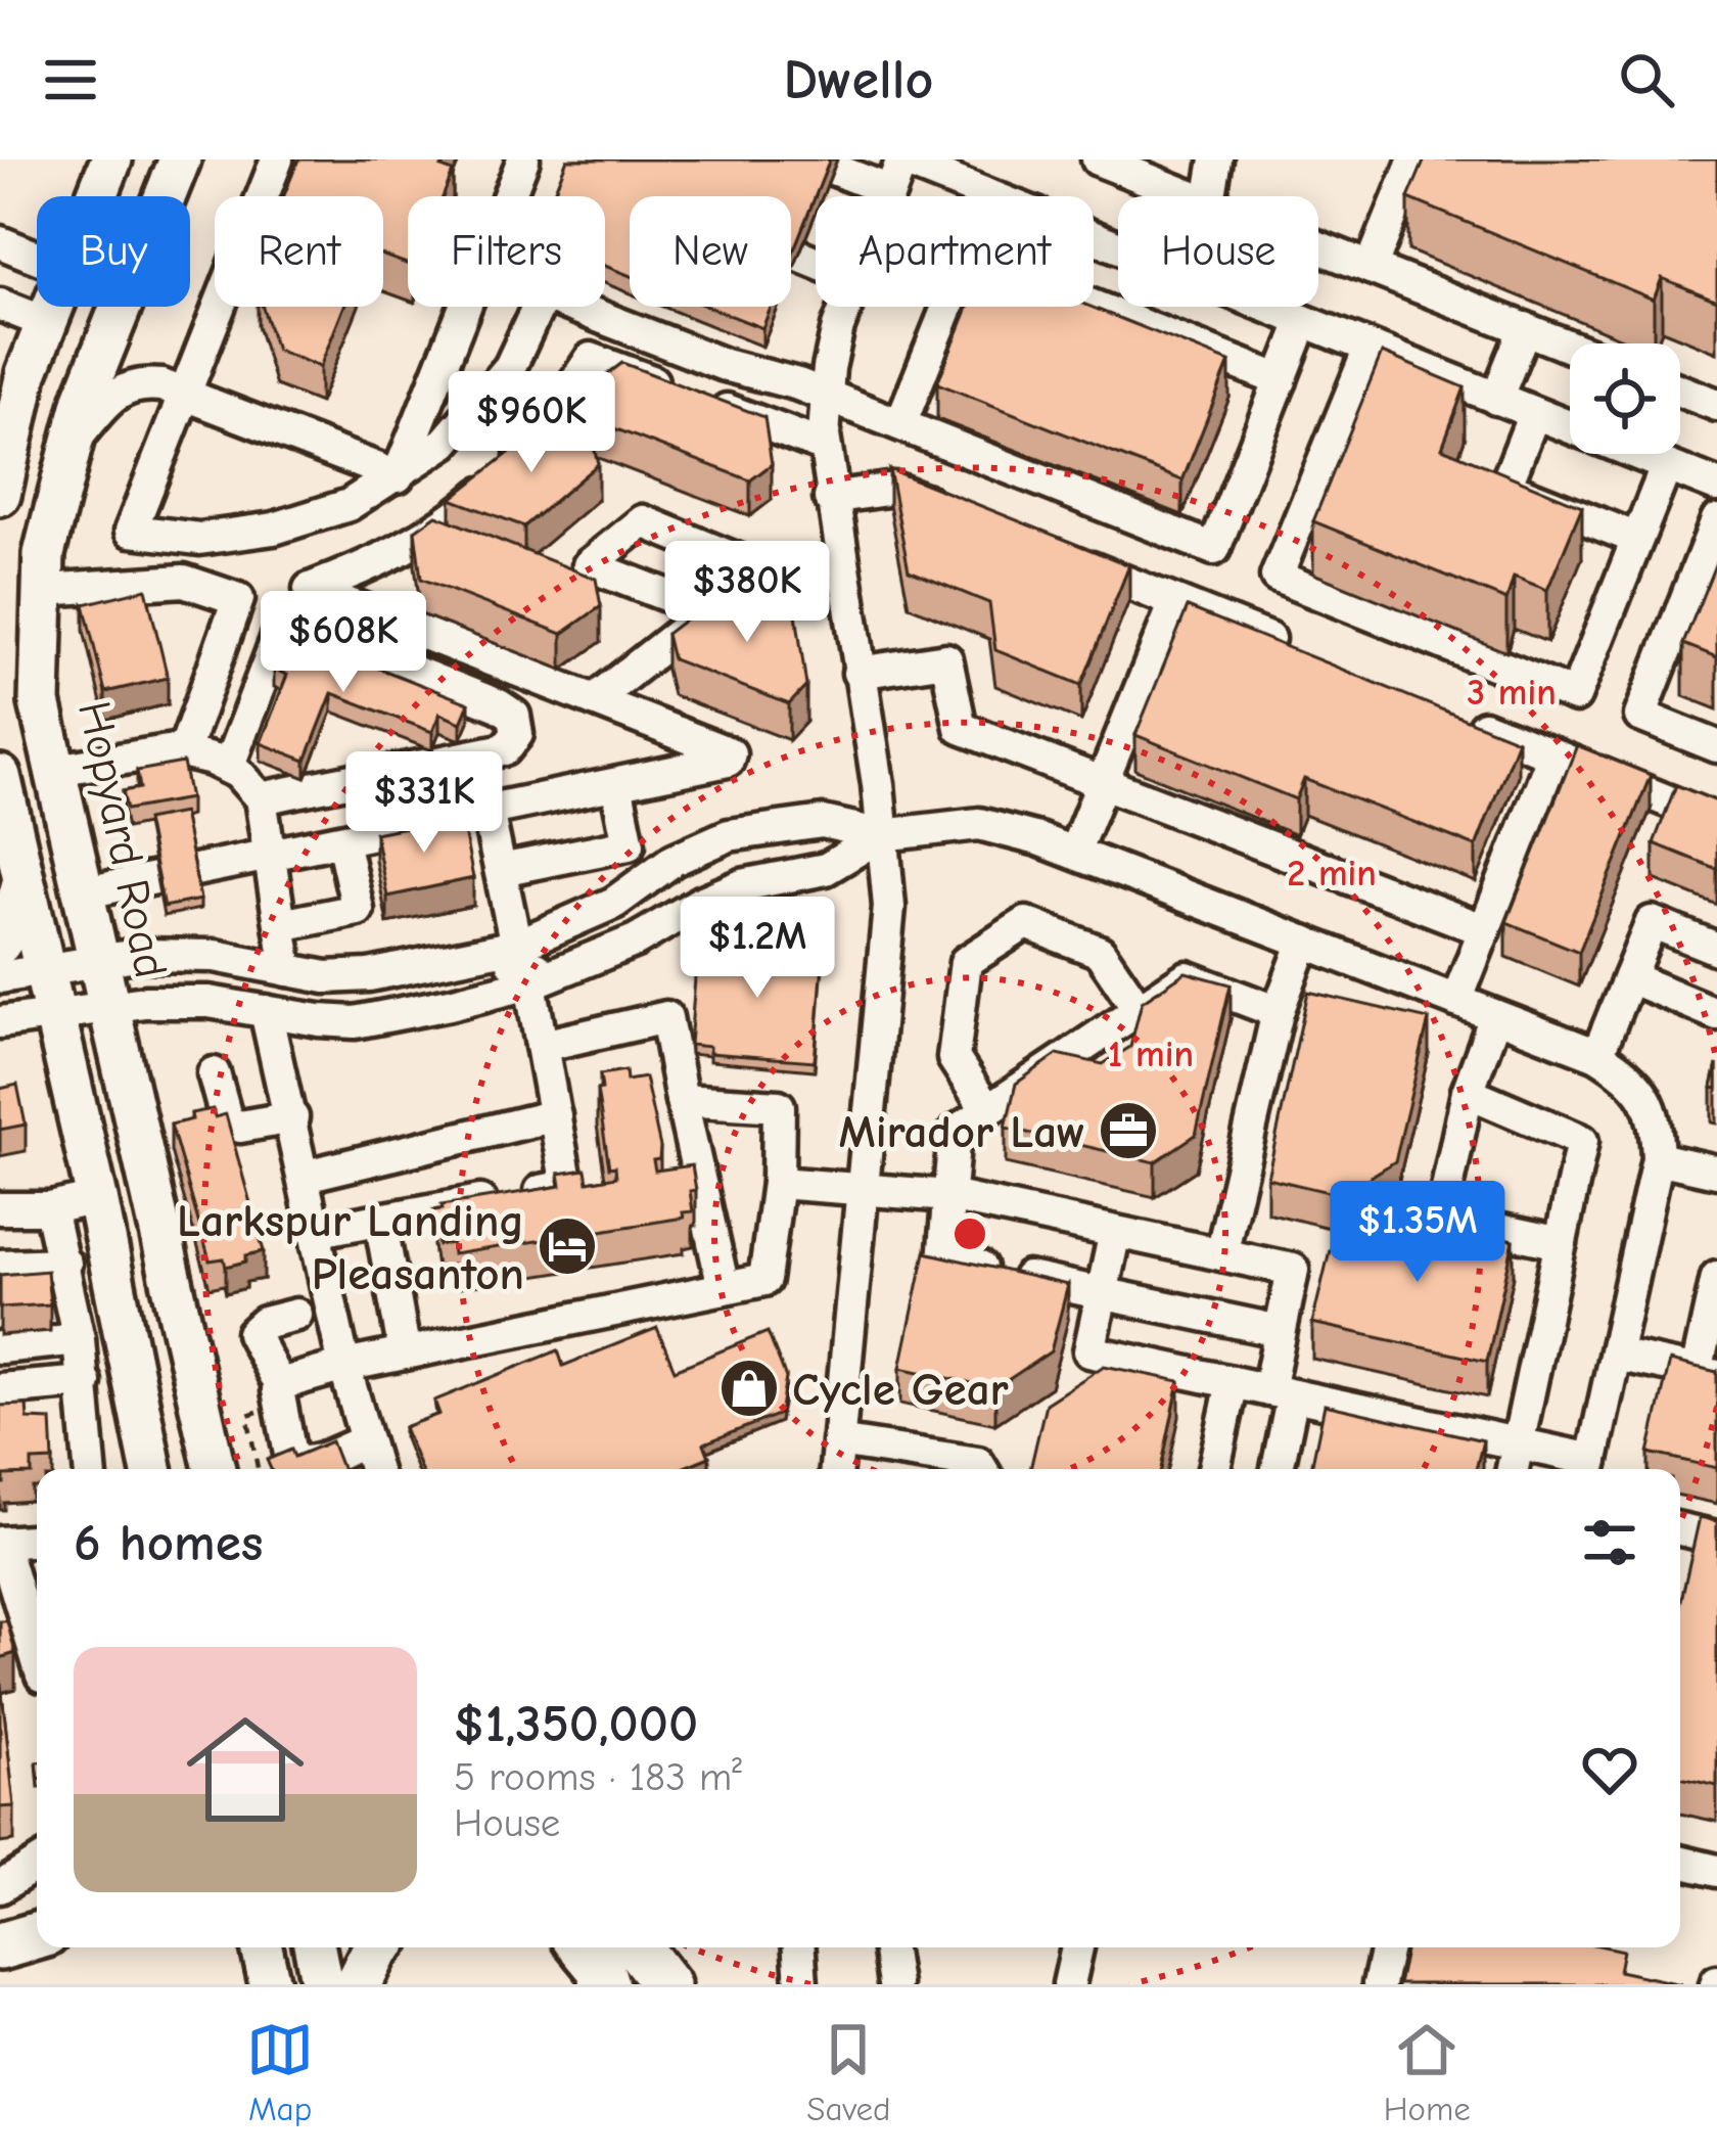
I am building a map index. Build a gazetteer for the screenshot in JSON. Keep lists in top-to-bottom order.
{
  "streets": {
    "main road": ["Hopyard Road"]
  },
  "places": {
    "office": ["Mirador Law"],
    "hotel": ["Larkspur Landing Pleasanton"],
    "shop": ["Cycle Gear"]
  },
  "page": {
    "header": "Dwello",
    "chip": [
      "Buy",
      "Rent",
      "Filters",
      "New",
      "Apartment",
      "House"
    ],
    "price": [
      "$960K",
      "$380K",
      "$608K",
      "$331K",
      "$1.2M",
      "$1.35M"
    ],
    "heading": "6 homes",
    "list": [
      {
        "name": "$1,350,000",
        "note": "5 rooms · 183 m² · House"
      }
    ],
    "tabs": ["Map", "Saved", "Home"]
  },
  "rings": ["3 min", "2 min", "1 min"]
}
